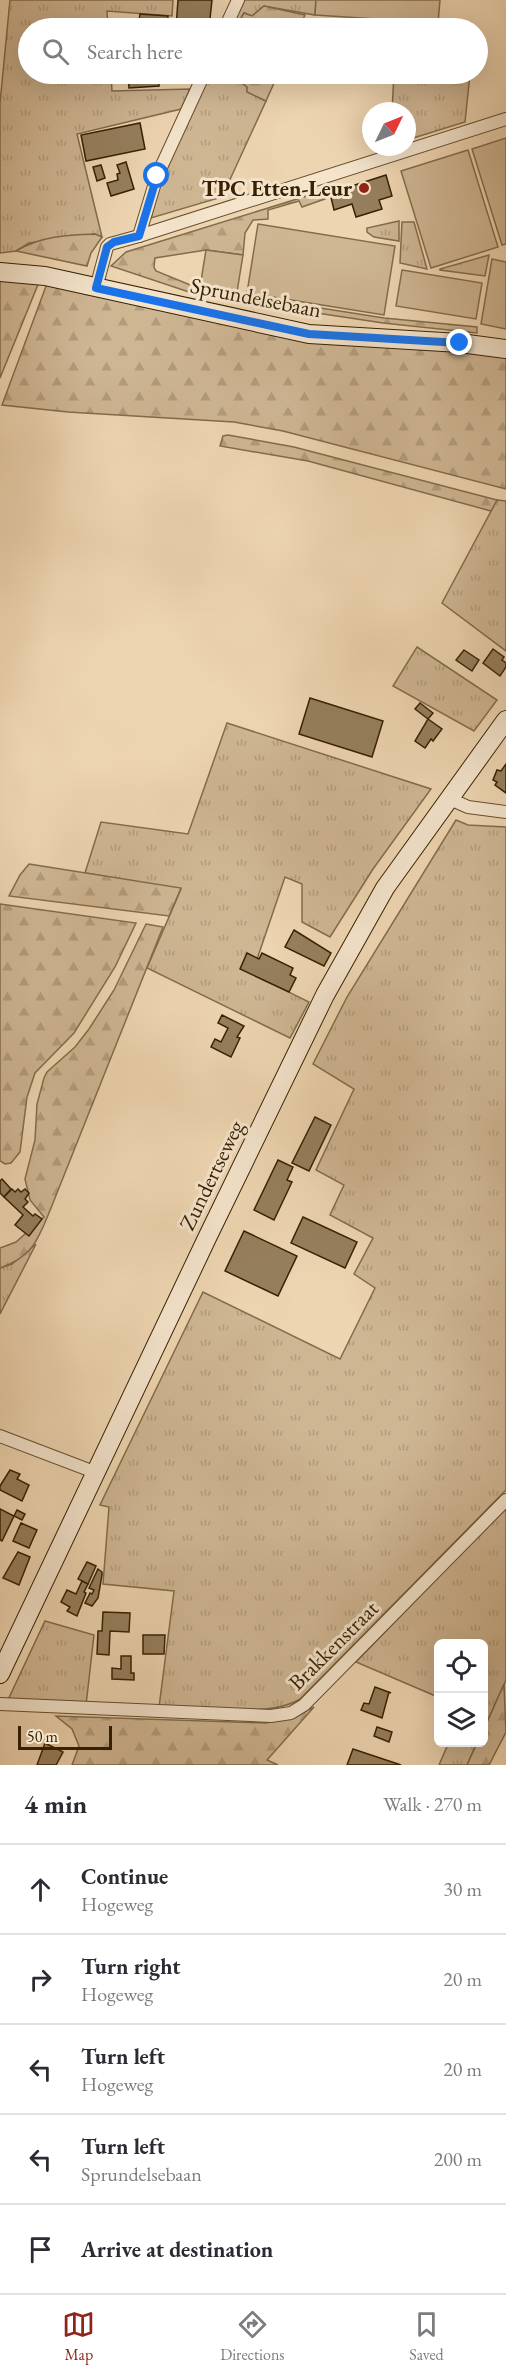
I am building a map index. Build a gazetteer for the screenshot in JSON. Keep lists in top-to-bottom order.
{
  "streets": {
    "street": ["Sprundelsebaan", "Zundertseweg", "Brakkenstraat"]
  },
  "places": ["TPC Etten-Leur"],
  "scale_bar": "50 m",
  "north": "top right",
  "page": {
    "search": "Search here",
    "scale": "50 m",
    "heading": ["4 min", "Walk · 270 m"],
    "list": [
      ["Continue", "Hogeweg", "30 m"],
      ["Turn right", "Hogeweg", "20 m"],
      ["Turn left", "Hogeweg", "20 m"],
      ["Turn left", "Sprundelsebaan", "200 m"],
      "Arrive at destination"
    ],
    "nav": ["Map", "Directions", "Saved"]
  }
}
